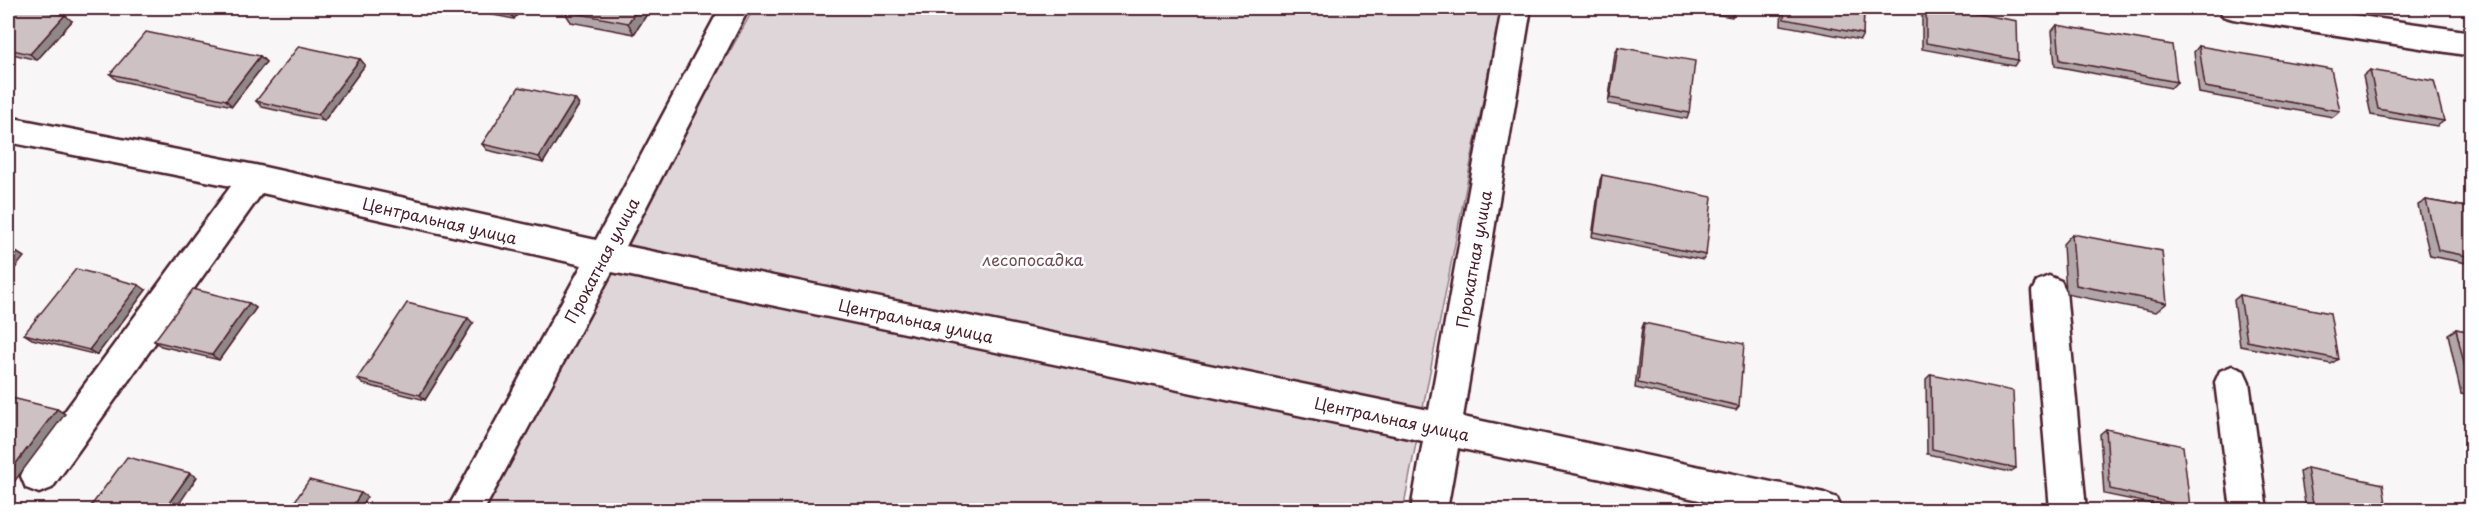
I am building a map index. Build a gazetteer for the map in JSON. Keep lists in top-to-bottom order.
{
  "streets": {
    "street": ["Центральная улица", "Прокатная улица"]
  },
  "crossings": [
    ["Центральная улица", "Прокатная улица"]
  ],
  "parks": ["лесопосадка"]
}
